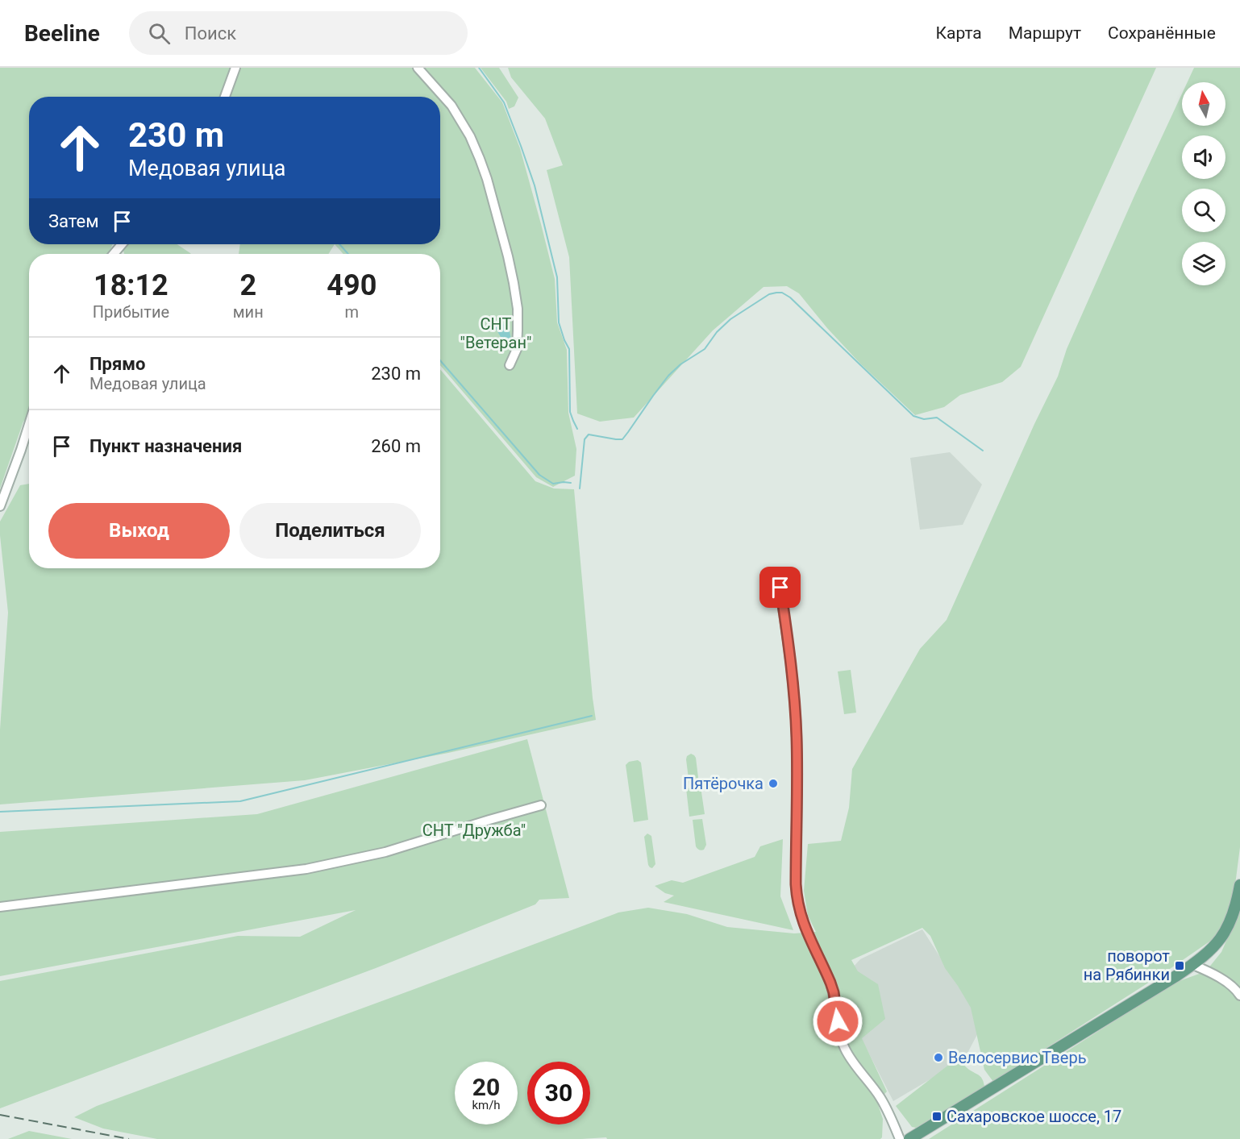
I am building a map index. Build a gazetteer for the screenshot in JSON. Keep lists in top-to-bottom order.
{
  "parks": ["СНТ \"Ветеран\"", "СНТ \"Дружба\""],
  "places": {
    "other": ["Пятёрочка", "Велосервис Тверь"],
    "transit": ["поворот на Рябинки", "Сахаровское шоссе, 17"]
  },
  "north": "top",
  "page": {
    "header": "Beeline",
    "search": "Поиск",
    "nav": ["Карта", "Маршрут", "Сохранённые"],
    "turn": ["230 m", "Медовая улица"],
    "then": "Затем",
    "eta": [
      "18:12",
      "Прибытие",
      "2",
      "мин",
      "490",
      "m"
    ],
    "list": [
      {
        "name": "Прямо",
        "note": "Медовая улица",
        "value": "230 m"
      },
      {
        "name": "Пункт назначения",
        "value": "260 m"
      }
    ],
    "buttons": ["Выход", "Поделиться"],
    "speed": "20 km/h",
    "limit": "30"
  }
}
